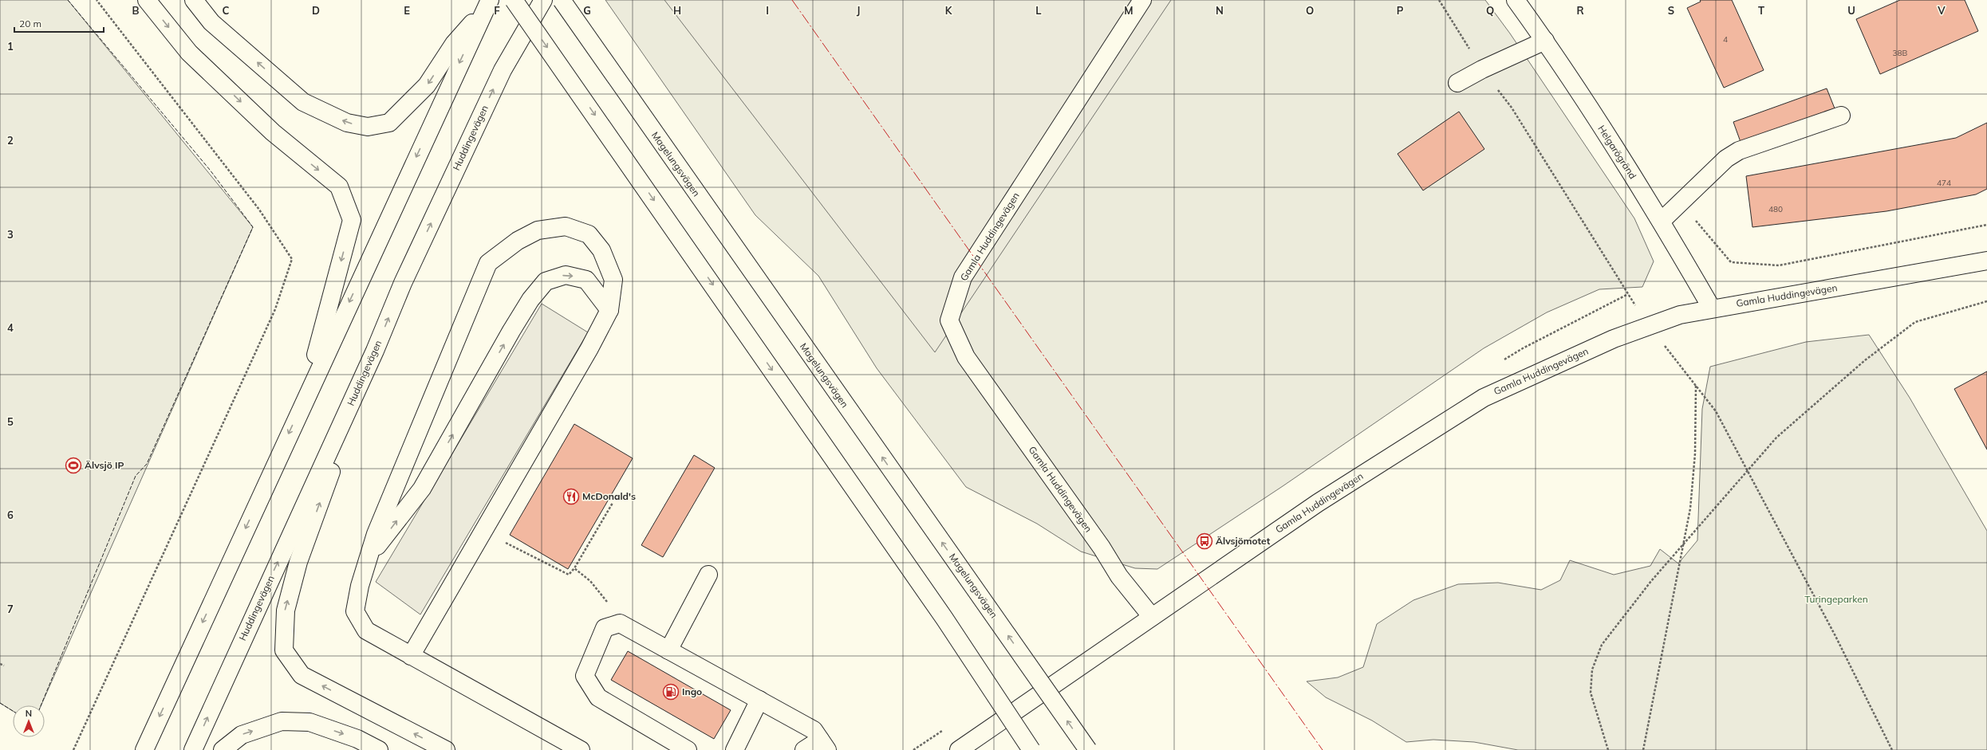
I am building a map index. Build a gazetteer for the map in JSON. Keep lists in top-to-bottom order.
{
  "streets": {
    "main road": [
      "Huddingevägen",
      "Helgarögränd",
      "Magelungsvägen",
      "Gamla Huddingevägen"
    ]
  },
  "crossings": [
    ["Helgarögränd", "Gamla Huddingevägen"]
  ],
  "parks": ["Turingeparken"],
  "places": {
    "sports": ["Älvsjö IP"],
    "restaurant": ["McDonald's"],
    "bus stop": ["Älvsjömotet"],
    "fuel station": ["Ingo"]
  },
  "house_numbers": [
    "4",
    "38B",
    "474",
    "480"
  ],
  "scale_bar": "20 m",
  "north": "top",
  "grid": {
    "columns": [
      "B",
      "C",
      "D",
      "E",
      "F",
      "G",
      "H",
      "I",
      "J",
      "K",
      "L",
      "M",
      "N",
      "O",
      "P",
      "Q",
      "R",
      "S",
      "T",
      "U",
      "V"
    ],
    "rows": [
      "1",
      "2",
      "3",
      "4",
      "5",
      "6",
      "7"
    ]
  }
}
